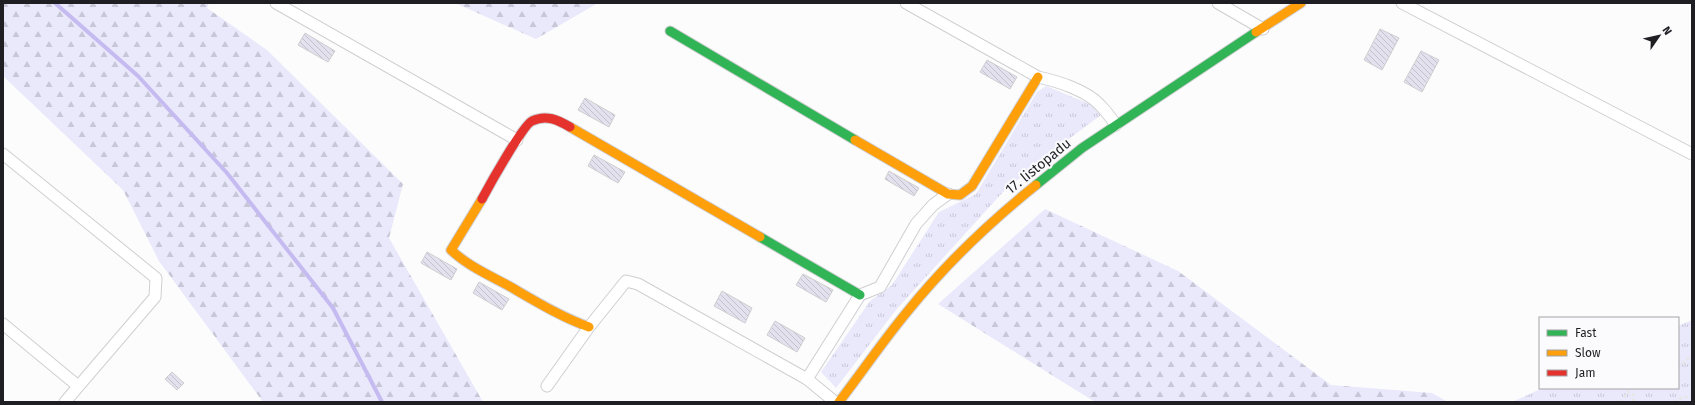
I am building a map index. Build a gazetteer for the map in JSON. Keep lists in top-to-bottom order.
{
  "streets": {
    "street": ["17. listopadu"]
  },
  "legend": ["Fast", "Slow", "Jam"],
  "north": "top right"
}
